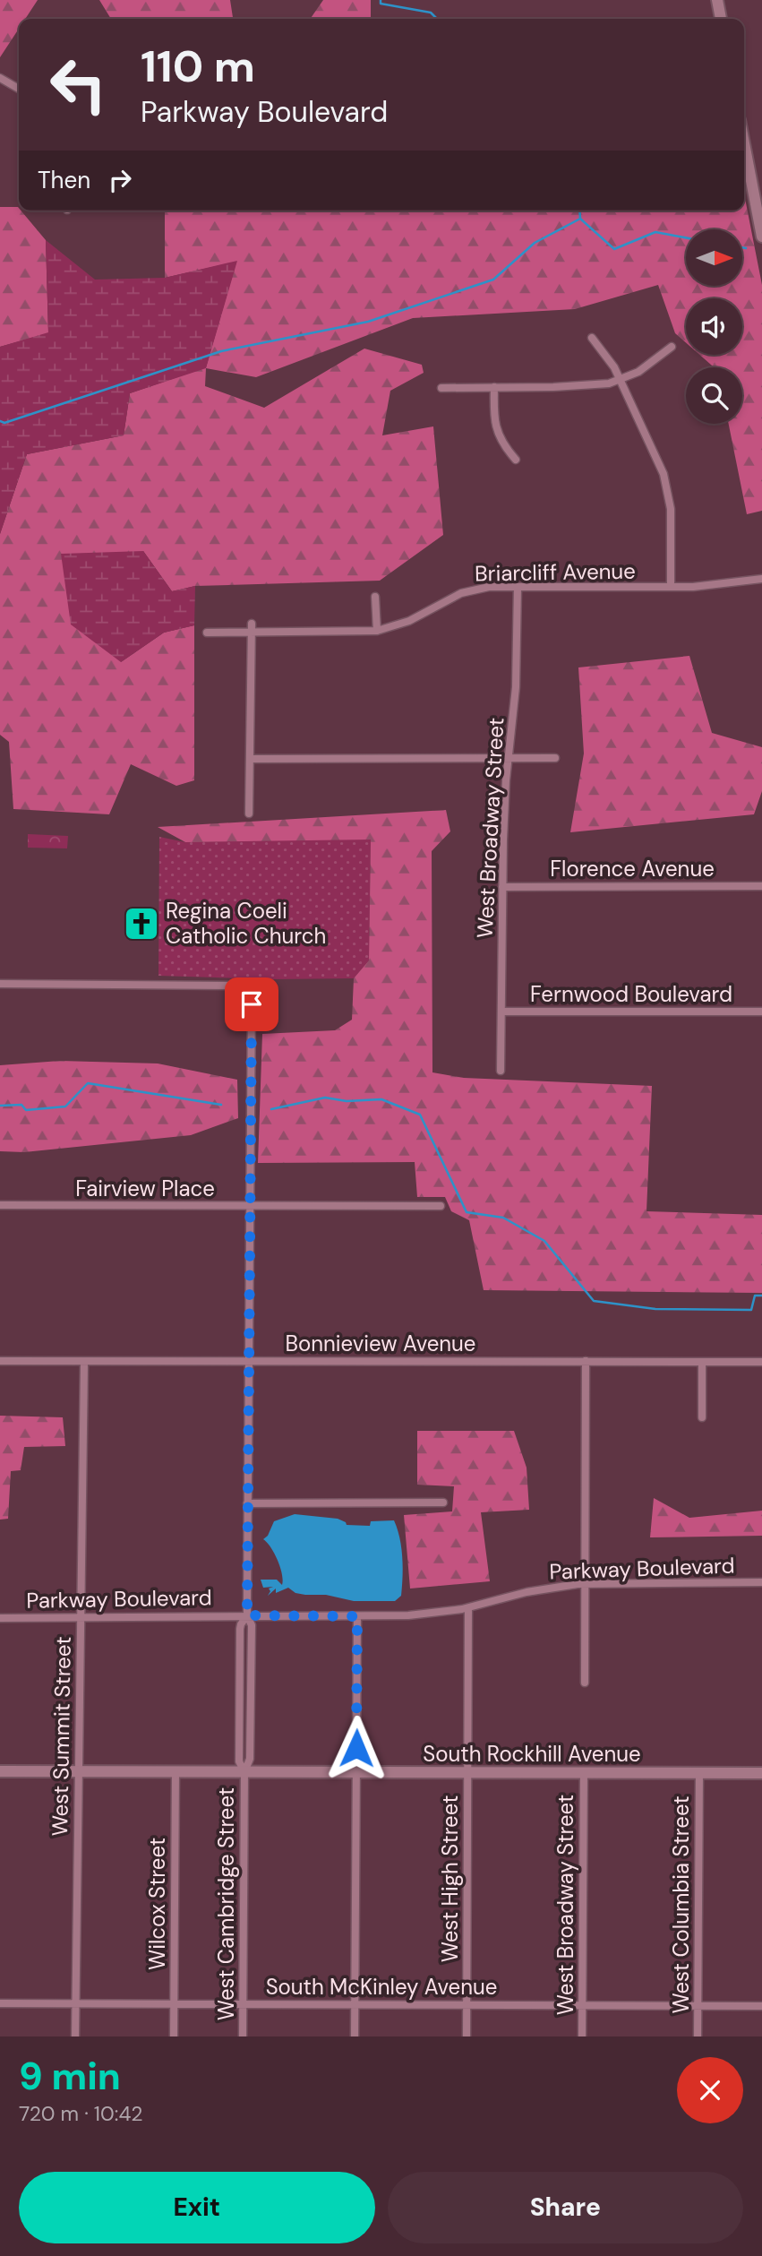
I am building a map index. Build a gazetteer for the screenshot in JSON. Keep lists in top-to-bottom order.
{
  "streets": {
    "street": [
      "Briarcliff Avenue",
      "West Broadway Street",
      "Florence Avenue",
      "Fernwood Boulevard",
      "Fairview Place",
      "Bonnieview Avenue",
      "Parkway Boulevard",
      "West Summit Street",
      "South Rockhill Avenue",
      "West High Street",
      "Wilcox Street",
      "West Cambridge Street",
      "West Columbia Street",
      "South McKinley Avenue"
    ]
  },
  "crossings": [
    ["Briarcliff Avenue", "West Broadway Street"],
    ["West Broadway Street", "Florence Avenue"],
    ["West Broadway Street", "Fernwood Boulevard"],
    ["West Broadway Street", "South Rockhill Avenue"],
    ["West Broadway Street", "South McKinley Avenue"],
    ["Fairview Place", "West Cambridge Street"],
    ["Bonnieview Avenue", "West Summit Street"],
    ["Bonnieview Avenue", "West Cambridge Street"],
    ["Parkway Boulevard", "West Summit Street"],
    ["Parkway Boulevard", "West High Street"],
    ["Parkway Boulevard", "West Cambridge Street"],
    ["West Summit Street", "South Rockhill Avenue"],
    ["West Summit Street", "South McKinley Avenue"],
    ["South Rockhill Avenue", "West High Street"],
    ["South Rockhill Avenue", "Wilcox Street"],
    ["South Rockhill Avenue", "West Cambridge Street"],
    ["South Rockhill Avenue", "West Columbia Street"],
    ["West High Street", "South McKinley Avenue"],
    ["Wilcox Street", "South McKinley Avenue"],
    ["West Cambridge Street", "South McKinley Avenue"],
    ["West Columbia Street", "South McKinley Avenue"]
  ],
  "places": {
    "church": ["Regina Coeli Catholic Church"]
  },
  "north": "right",
  "page": {
    "turn": ["110 m", "Parkway Boulevard"],
    "then": "Then",
    "heading": ["9 min", "720 m · 10:42"],
    "buttons": ["Exit", "Share"]
  }
}
